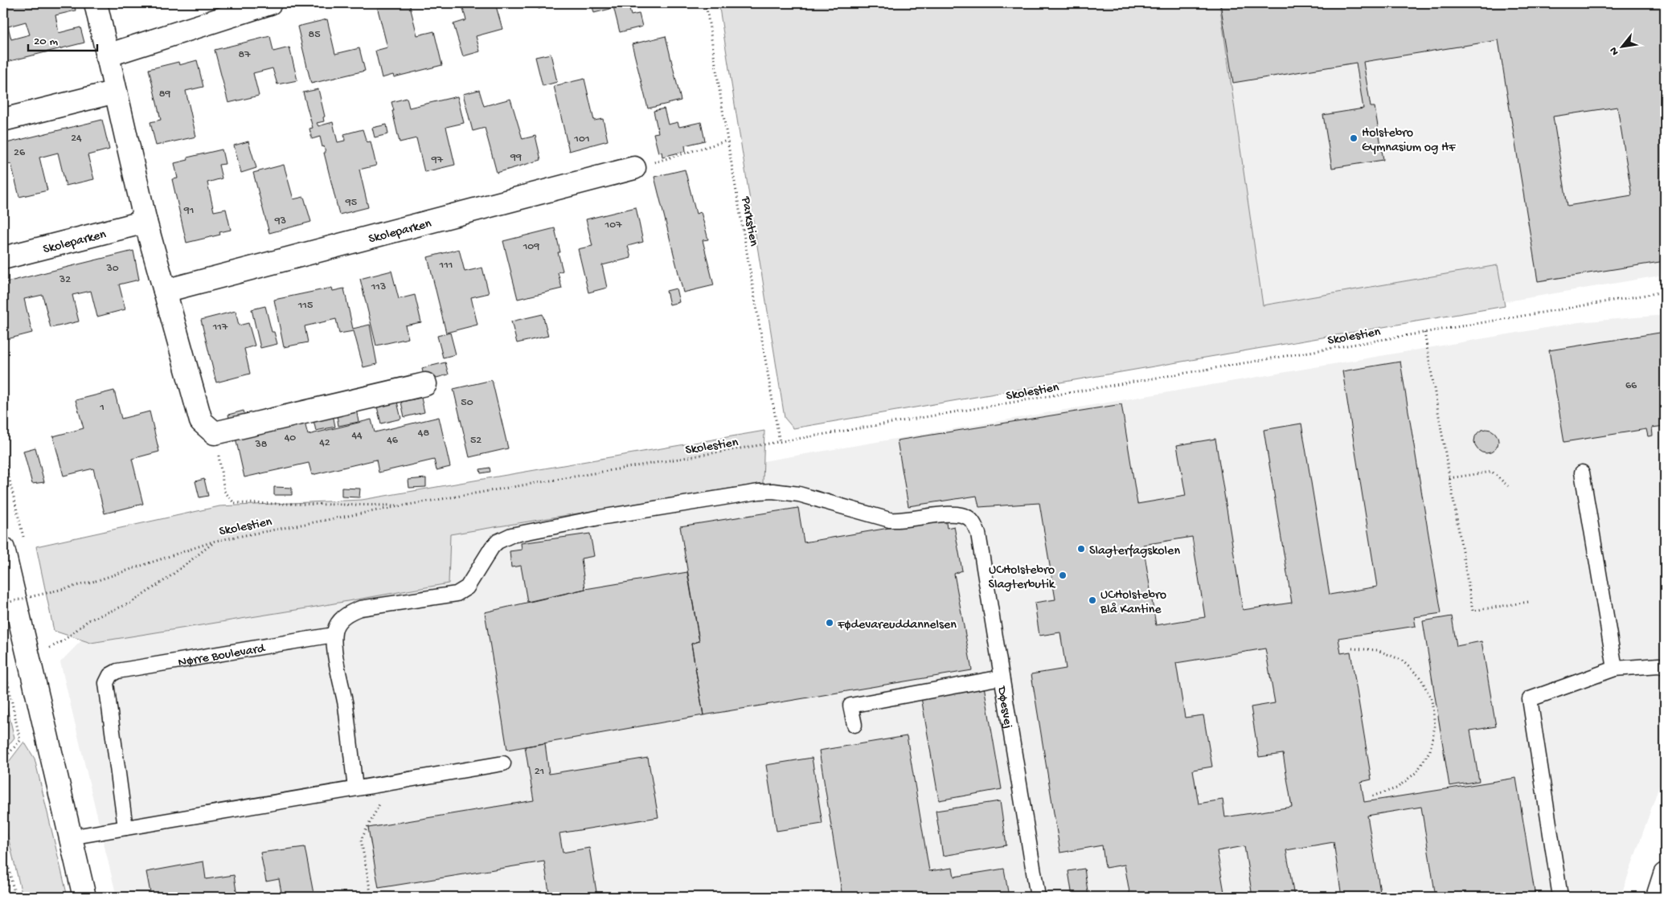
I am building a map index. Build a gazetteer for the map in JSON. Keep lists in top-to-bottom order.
{
  "streets": {
    "street": ["Skoleparken"],
    "lane": ["Nørre Boulevard", "Døesvej"],
    "path": ["Parkstien", "Skolestien"]
  },
  "crossings": [
    ["Parkstien", "Skolestien"],
    ["Nørre Boulevard", "Døesvej"]
  ],
  "places": [
    "Holstebro Gymnasium og HF",
    "Slagterfagskolen",
    "UCHolstebro Slagterbutik",
    "UCHolstebro Blå Kantine",
    "Fødevareuddannelsen"
  ],
  "house_numbers": [
    "85",
    "87",
    "89",
    "24",
    "101",
    "26",
    "99",
    "97",
    "95",
    "91",
    "93",
    "107",
    "109",
    "111",
    "30",
    "32",
    "113",
    "115",
    "117",
    "66",
    "50",
    "1",
    "48",
    "44",
    "40",
    "46",
    "52",
    "42",
    "38",
    "21"
  ],
  "scale_bar": "20 m",
  "north": "bottom left"
}
